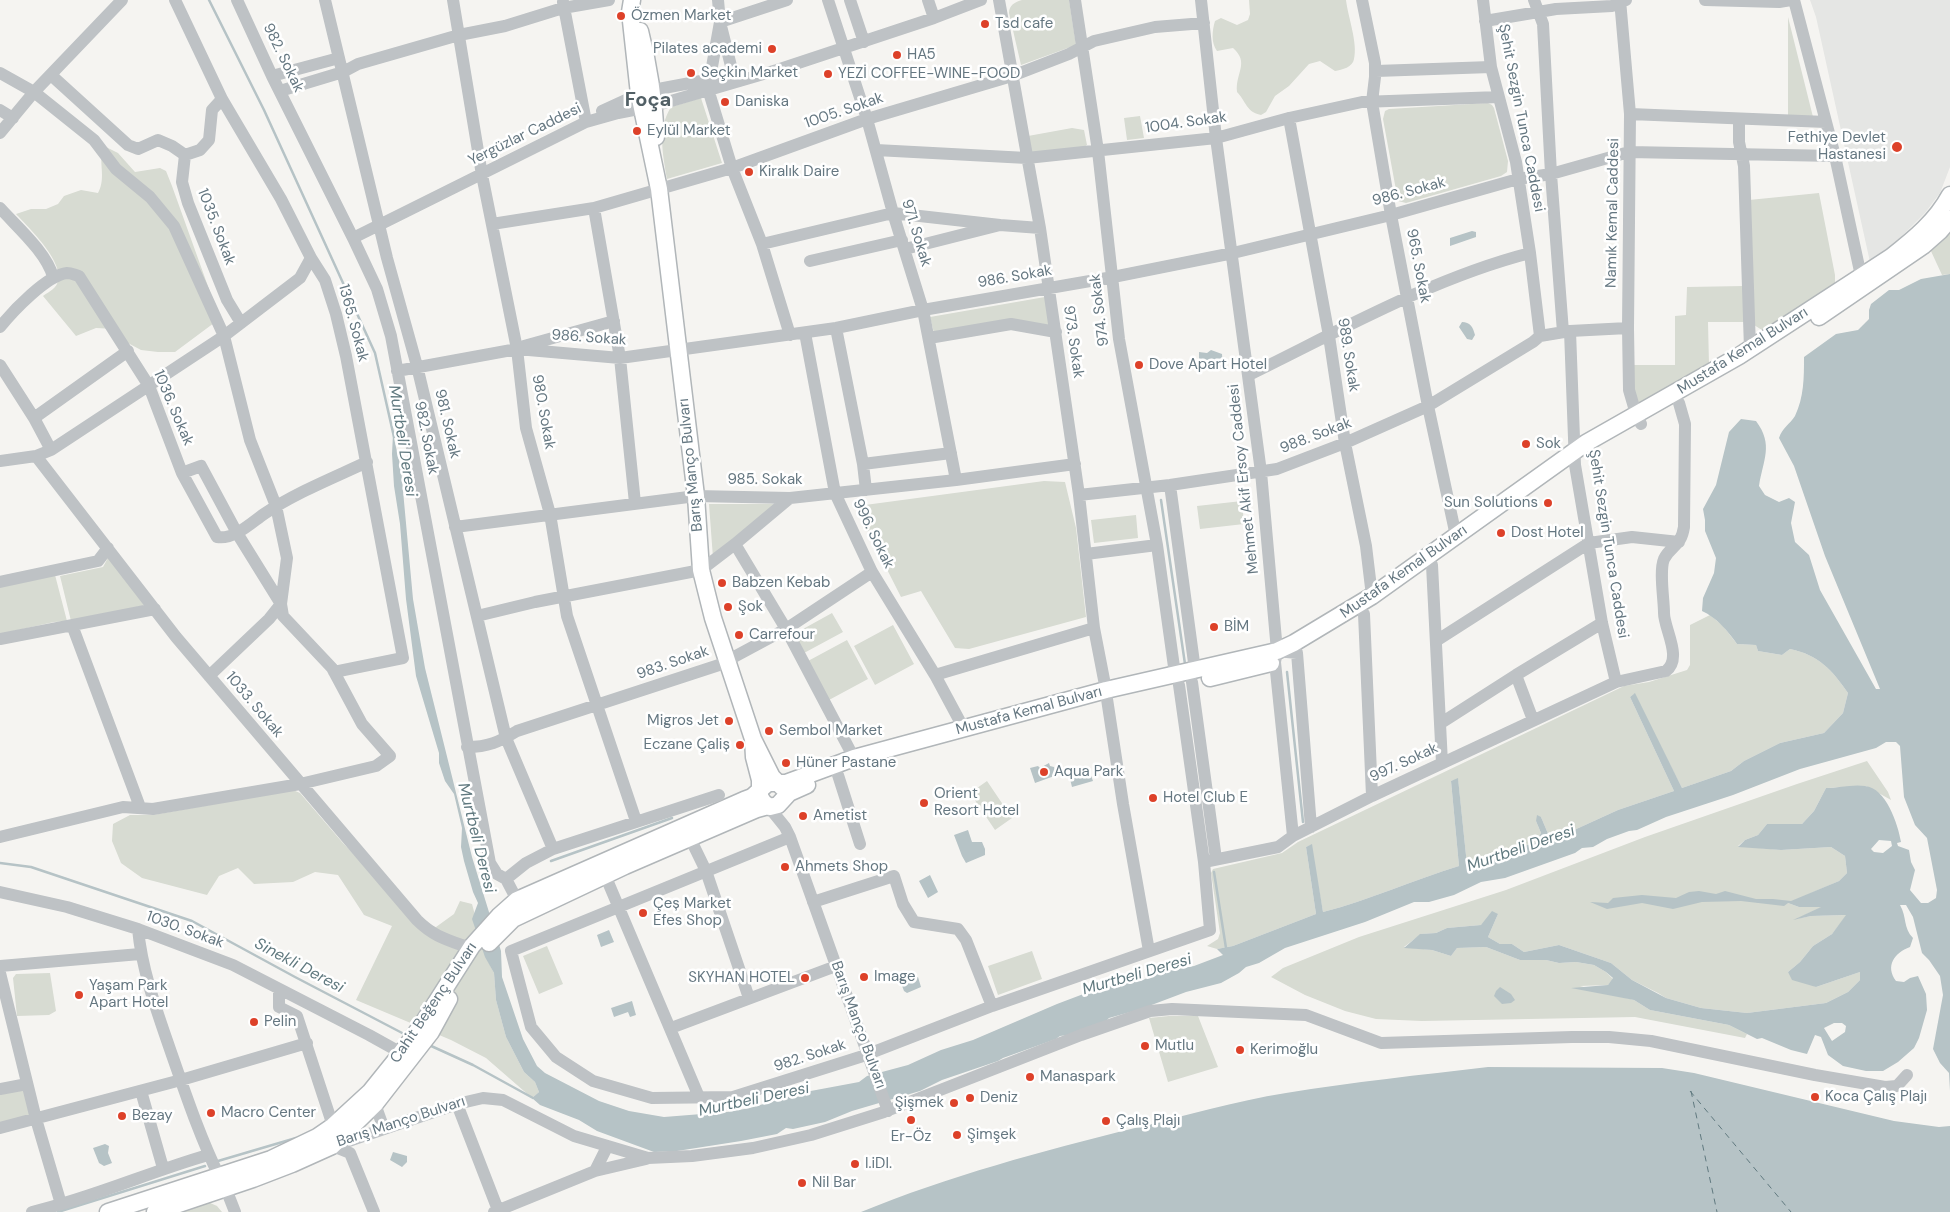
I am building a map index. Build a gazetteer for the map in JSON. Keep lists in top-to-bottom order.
{
  "streets": {
    "main road": ["Mustafa Kemal Bulvarı", "Barış Manço Bulvarı", "Cahit Beğenç Bulvarı"],
    "street": [
      "982. Sokak",
      "1005. Sokak",
      "Şehit Sezgin Tunca Caddesi",
      "1004. Sokak",
      "Yergüzlar Caddesi",
      "986. Sokak",
      "Namık Kemal Caddesi",
      "1035. Sokak",
      "971. Sokak",
      "965. Sokak",
      "974. Sokak",
      "1365. Sokak",
      "973. Sokak",
      "989. Sokak",
      "1036. Sokak",
      "980. Sokak",
      "981. Sokak",
      "988. Sokak",
      "Mehmet Akif Ersoy Caddesi",
      "985. Sokak",
      "996. Sokak",
      "983. Sokak",
      "1033. Sokak",
      "997. Sokak",
      "1030. Sokak"
    ]
  },
  "crossings": [
    ["982. Sokak", "Yergüzlar Caddesi"],
    ["982. Sokak", "986. Sokak"],
    ["982. Sokak", "974. Sokak"],
    ["982. Sokak", "973. Sokak"],
    ["982. Sokak", "Barış Manço Bulvarı"],
    ["982. Sokak", "983. Sokak"],
    ["982. Sokak", "Cahit Beğenç Bulvarı"],
    ["1005. Sokak", "971. Sokak"],
    ["1005. Sokak", "974. Sokak"],
    ["1005. Sokak", "973. Sokak"],
    ["1005. Sokak", "980. Sokak"],
    ["1005. Sokak", "Barış Manço Bulvarı"],
    ["1005. Sokak", "Mehmet Akif Ersoy Caddesi"],
    ["Şehit Sezgin Tunca Caddesi", "1004. Sokak"],
    ["Şehit Sezgin Tunca Caddesi", "986. Sokak"],
    ["Şehit Sezgin Tunca Caddesi", "Mustafa Kemal Bulvarı"],
    ["Şehit Sezgin Tunca Caddesi", "988. Sokak"],
    ["Şehit Sezgin Tunca Caddesi", "997. Sokak"],
    ["1004. Sokak", "971. Sokak"],
    ["1004. Sokak", "965. Sokak"],
    ["1004. Sokak", "974. Sokak"],
    ["1004. Sokak", "973. Sokak"],
    ["1004. Sokak", "989. Sokak"],
    ["1004. Sokak", "Mehmet Akif Ersoy Caddesi"],
    ["Yergüzlar Caddesi", "980. Sokak"],
    ["Yergüzlar Caddesi", "981. Sokak"],
    ["Yergüzlar Caddesi", "Barış Manço Bulvarı"],
    ["986. Sokak", "Namık Kemal Caddesi"],
    ["986. Sokak", "971. Sokak"],
    ["986. Sokak", "965. Sokak"],
    ["986. Sokak", "974. Sokak"],
    ["986. Sokak", "973. Sokak"],
    ["986. Sokak", "989. Sokak"],
    ["986. Sokak", "980. Sokak"],
    ["986. Sokak", "981. Sokak"],
    ["986. Sokak", "Barış Manço Bulvarı"],
    ["986. Sokak", "Mehmet Akif Ersoy Caddesi"],
    ["986. Sokak", "996. Sokak"],
    ["Namık Kemal Caddesi", "Mustafa Kemal Bulvarı"],
    ["971. Sokak", "985. Sokak"],
    ["965. Sokak", "Mustafa Kemal Bulvarı"],
    ["965. Sokak", "988. Sokak"],
    ["974. Sokak", "Mustafa Kemal Bulvarı"],
    ["974. Sokak", "988. Sokak"],
    ["974. Sokak", "997. Sokak"],
    ["973. Sokak", "Mustafa Kemal Bulvarı"],
    ["973. Sokak", "988. Sokak"],
    ["973. Sokak", "985. Sokak"],
    ["Mustafa Kemal Bulvarı", "989. Sokak"],
    ["Mustafa Kemal Bulvarı", "Barış Manço Bulvarı"],
    ["Mustafa Kemal Bulvarı", "Mehmet Akif Ersoy Caddesi"],
    ["Mustafa Kemal Bulvarı", "996. Sokak"],
    ["Mustafa Kemal Bulvarı", "Cahit Beğenç Bulvarı"],
    ["989. Sokak", "988. Sokak"],
    ["980. Sokak", "985. Sokak"],
    ["980. Sokak", "983. Sokak"],
    ["981. Sokak", "985. Sokak"],
    ["981. Sokak", "983. Sokak"],
    ["988. Sokak", "Mehmet Akif Ersoy Caddesi"],
    ["Barış Manço Bulvarı", "985. Sokak"],
    ["Barış Manço Bulvarı", "983. Sokak"],
    ["Barış Manço Bulvarı", "Cahit Beğenç Bulvarı"],
    ["Mehmet Akif Ersoy Caddesi", "997. Sokak"],
    ["985. Sokak", "996. Sokak"],
    ["996. Sokak", "983. Sokak"],
    ["1033. Sokak", "Cahit Beğenç Bulvarı"],
    ["1030. Sokak", "Cahit Beğenç Bulvarı"]
  ],
  "districts": ["Foça"],
  "water": ["Murtbeli Deresi", "Sinekli Deresi"],
  "places": [
    "Özmen Market",
    "Tsd cafe",
    "Pilates academi",
    "HA5",
    "Seçkin Market",
    "YEZİ COFFEE-WINE-FOOD",
    "Daniska",
    "Eylül Market",
    "Fethiye Devlet Hastanesi",
    "Kiralık Daire",
    "Dove Apart Hotel",
    "Sok",
    "Sun Solutions",
    "Dost Hotel",
    "Babzen Kebab",
    "Şok",
    "BİM",
    "Carrefour",
    "Migros Jet",
    "Sembol Market",
    "Eczane Çaliș",
    "Hüner Pastane",
    "Aqua Park",
    "Hotel Club E",
    "Orient Resort Hotel",
    "Ametist",
    "Ahmets Shop",
    "Çeș Market Efes Shop",
    "Image",
    "SKYHAN HOTEL",
    "Yaşam Park Apart Hotel",
    "Pelin",
    "Mutlu",
    "Kerimoğlu",
    "Manaspark",
    "Koca Çalış Plajı",
    "Deniz",
    "Şişmek",
    "Macro Center",
    "Bezay",
    "Er-Öz",
    "Çalış Plajı",
    "Şimşek",
    "I.iDI.",
    "Nil Bar"
  ]
}
